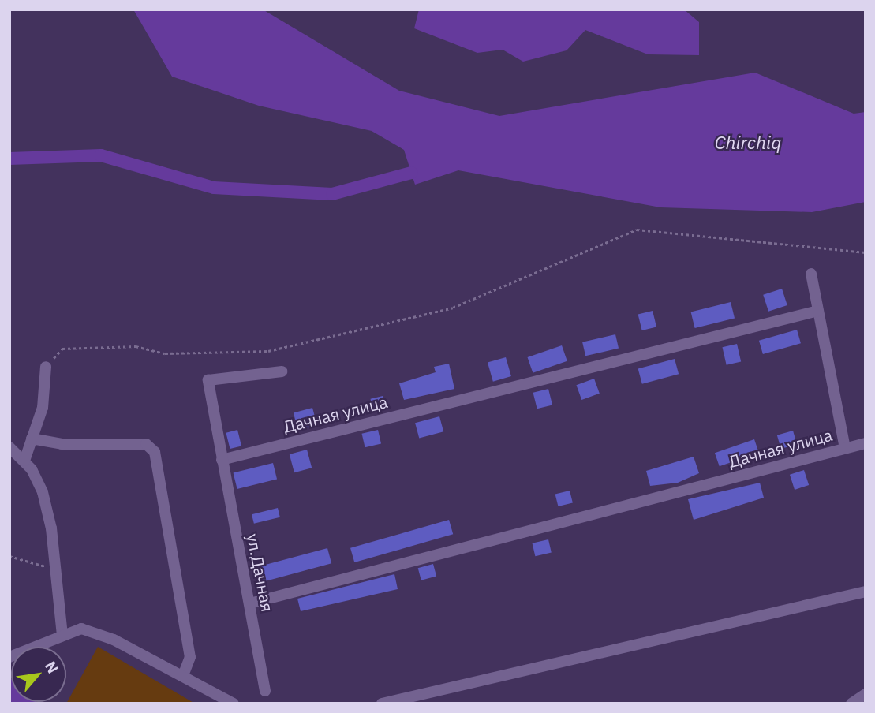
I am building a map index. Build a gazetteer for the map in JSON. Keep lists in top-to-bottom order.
{
  "streets": {
    "street": ["Дачная улица", "ул.Дачная"]
  },
  "crossings": [
    ["Дачная улица", "ул.Дачная"]
  ],
  "water": ["Chirchiq"],
  "north": "top right"
}
